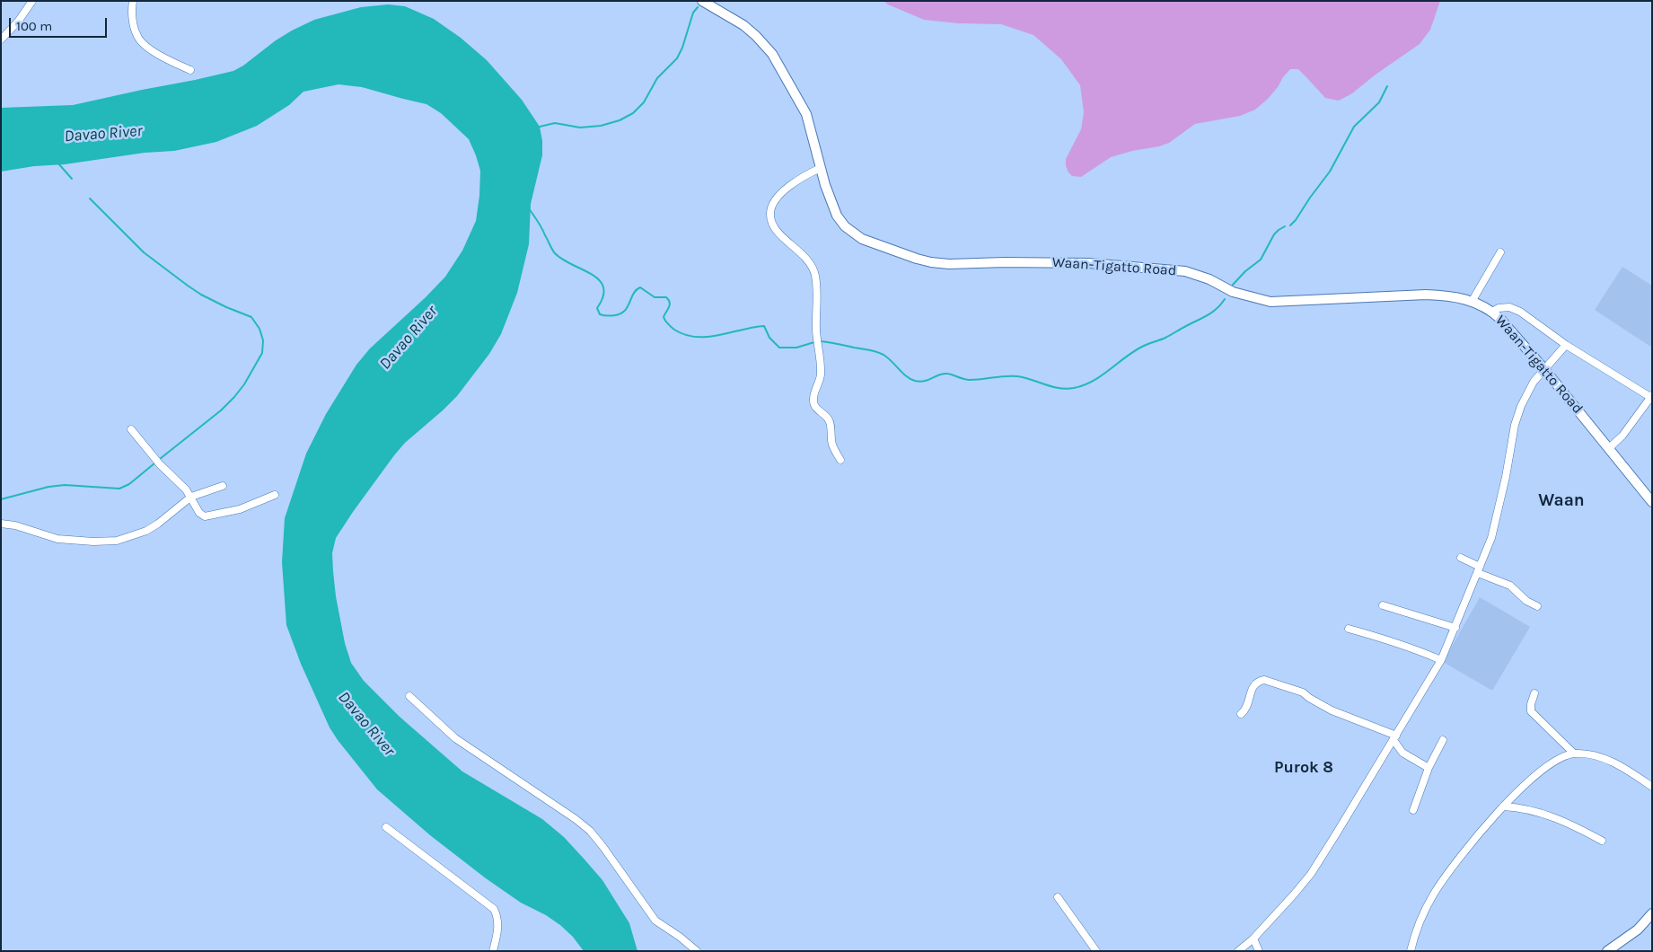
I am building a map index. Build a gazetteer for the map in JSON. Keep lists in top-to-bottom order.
{
  "streets": {
    "street": ["Waan-Tigatto Road"]
  },
  "districts": ["Waan", "Purok 8"],
  "water": ["Davao River"],
  "scale_bar": "100 m"
}
